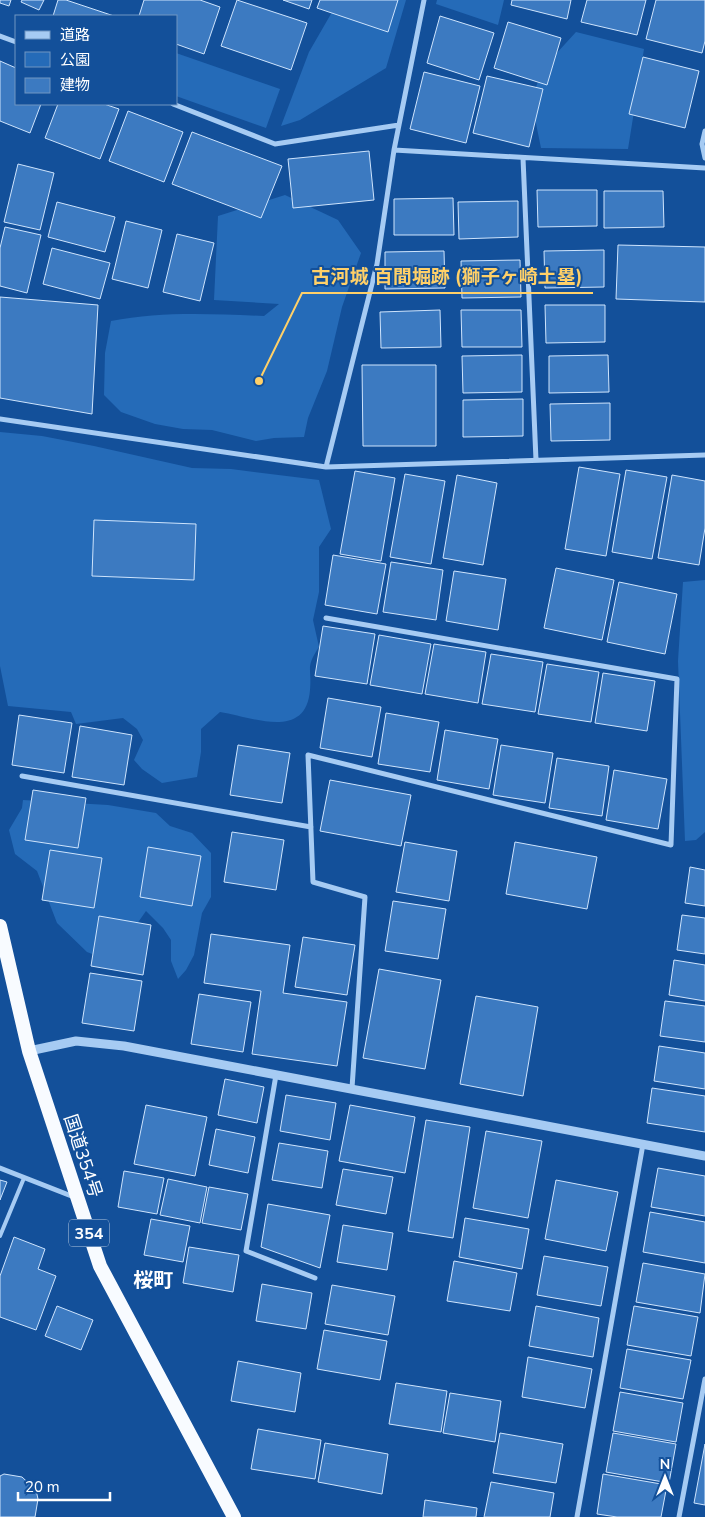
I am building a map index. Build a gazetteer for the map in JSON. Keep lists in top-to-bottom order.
{
  "streets": {
    "highway": ["国道354号", "354"]
  },
  "districts": ["桜町"],
  "places": ["古河城 百間堀跡 (獅子ヶ崎土塁)"],
  "legend": ["道路", "公園", "建物"],
  "scale_bar": "20 m",
  "north": "top"
}
